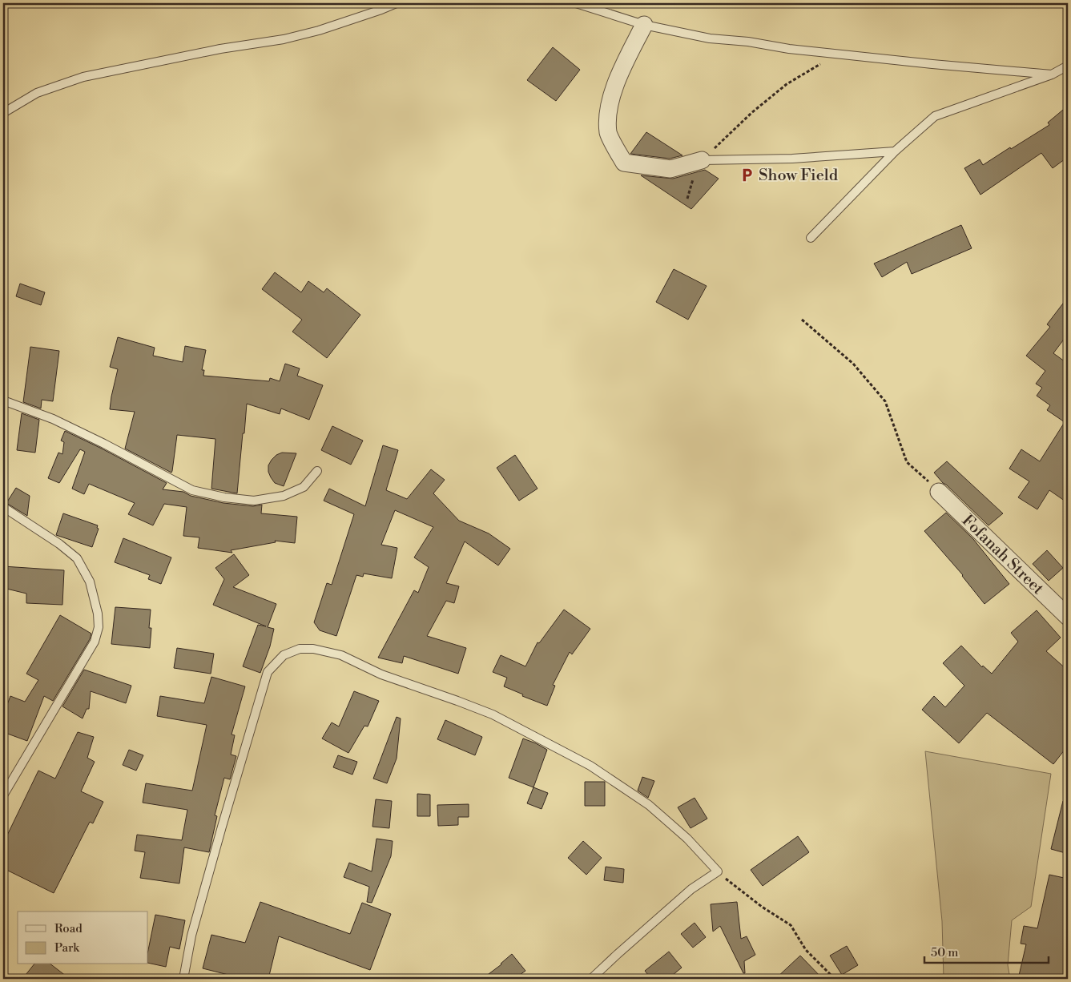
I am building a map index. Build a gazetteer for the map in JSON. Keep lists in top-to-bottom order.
{
  "streets": {
    "street": ["Fofanah Street"]
  },
  "places": {
    "parking": ["Show Field"]
  },
  "legend": ["Road", "Park"],
  "scale_bar": "50 m"
}
